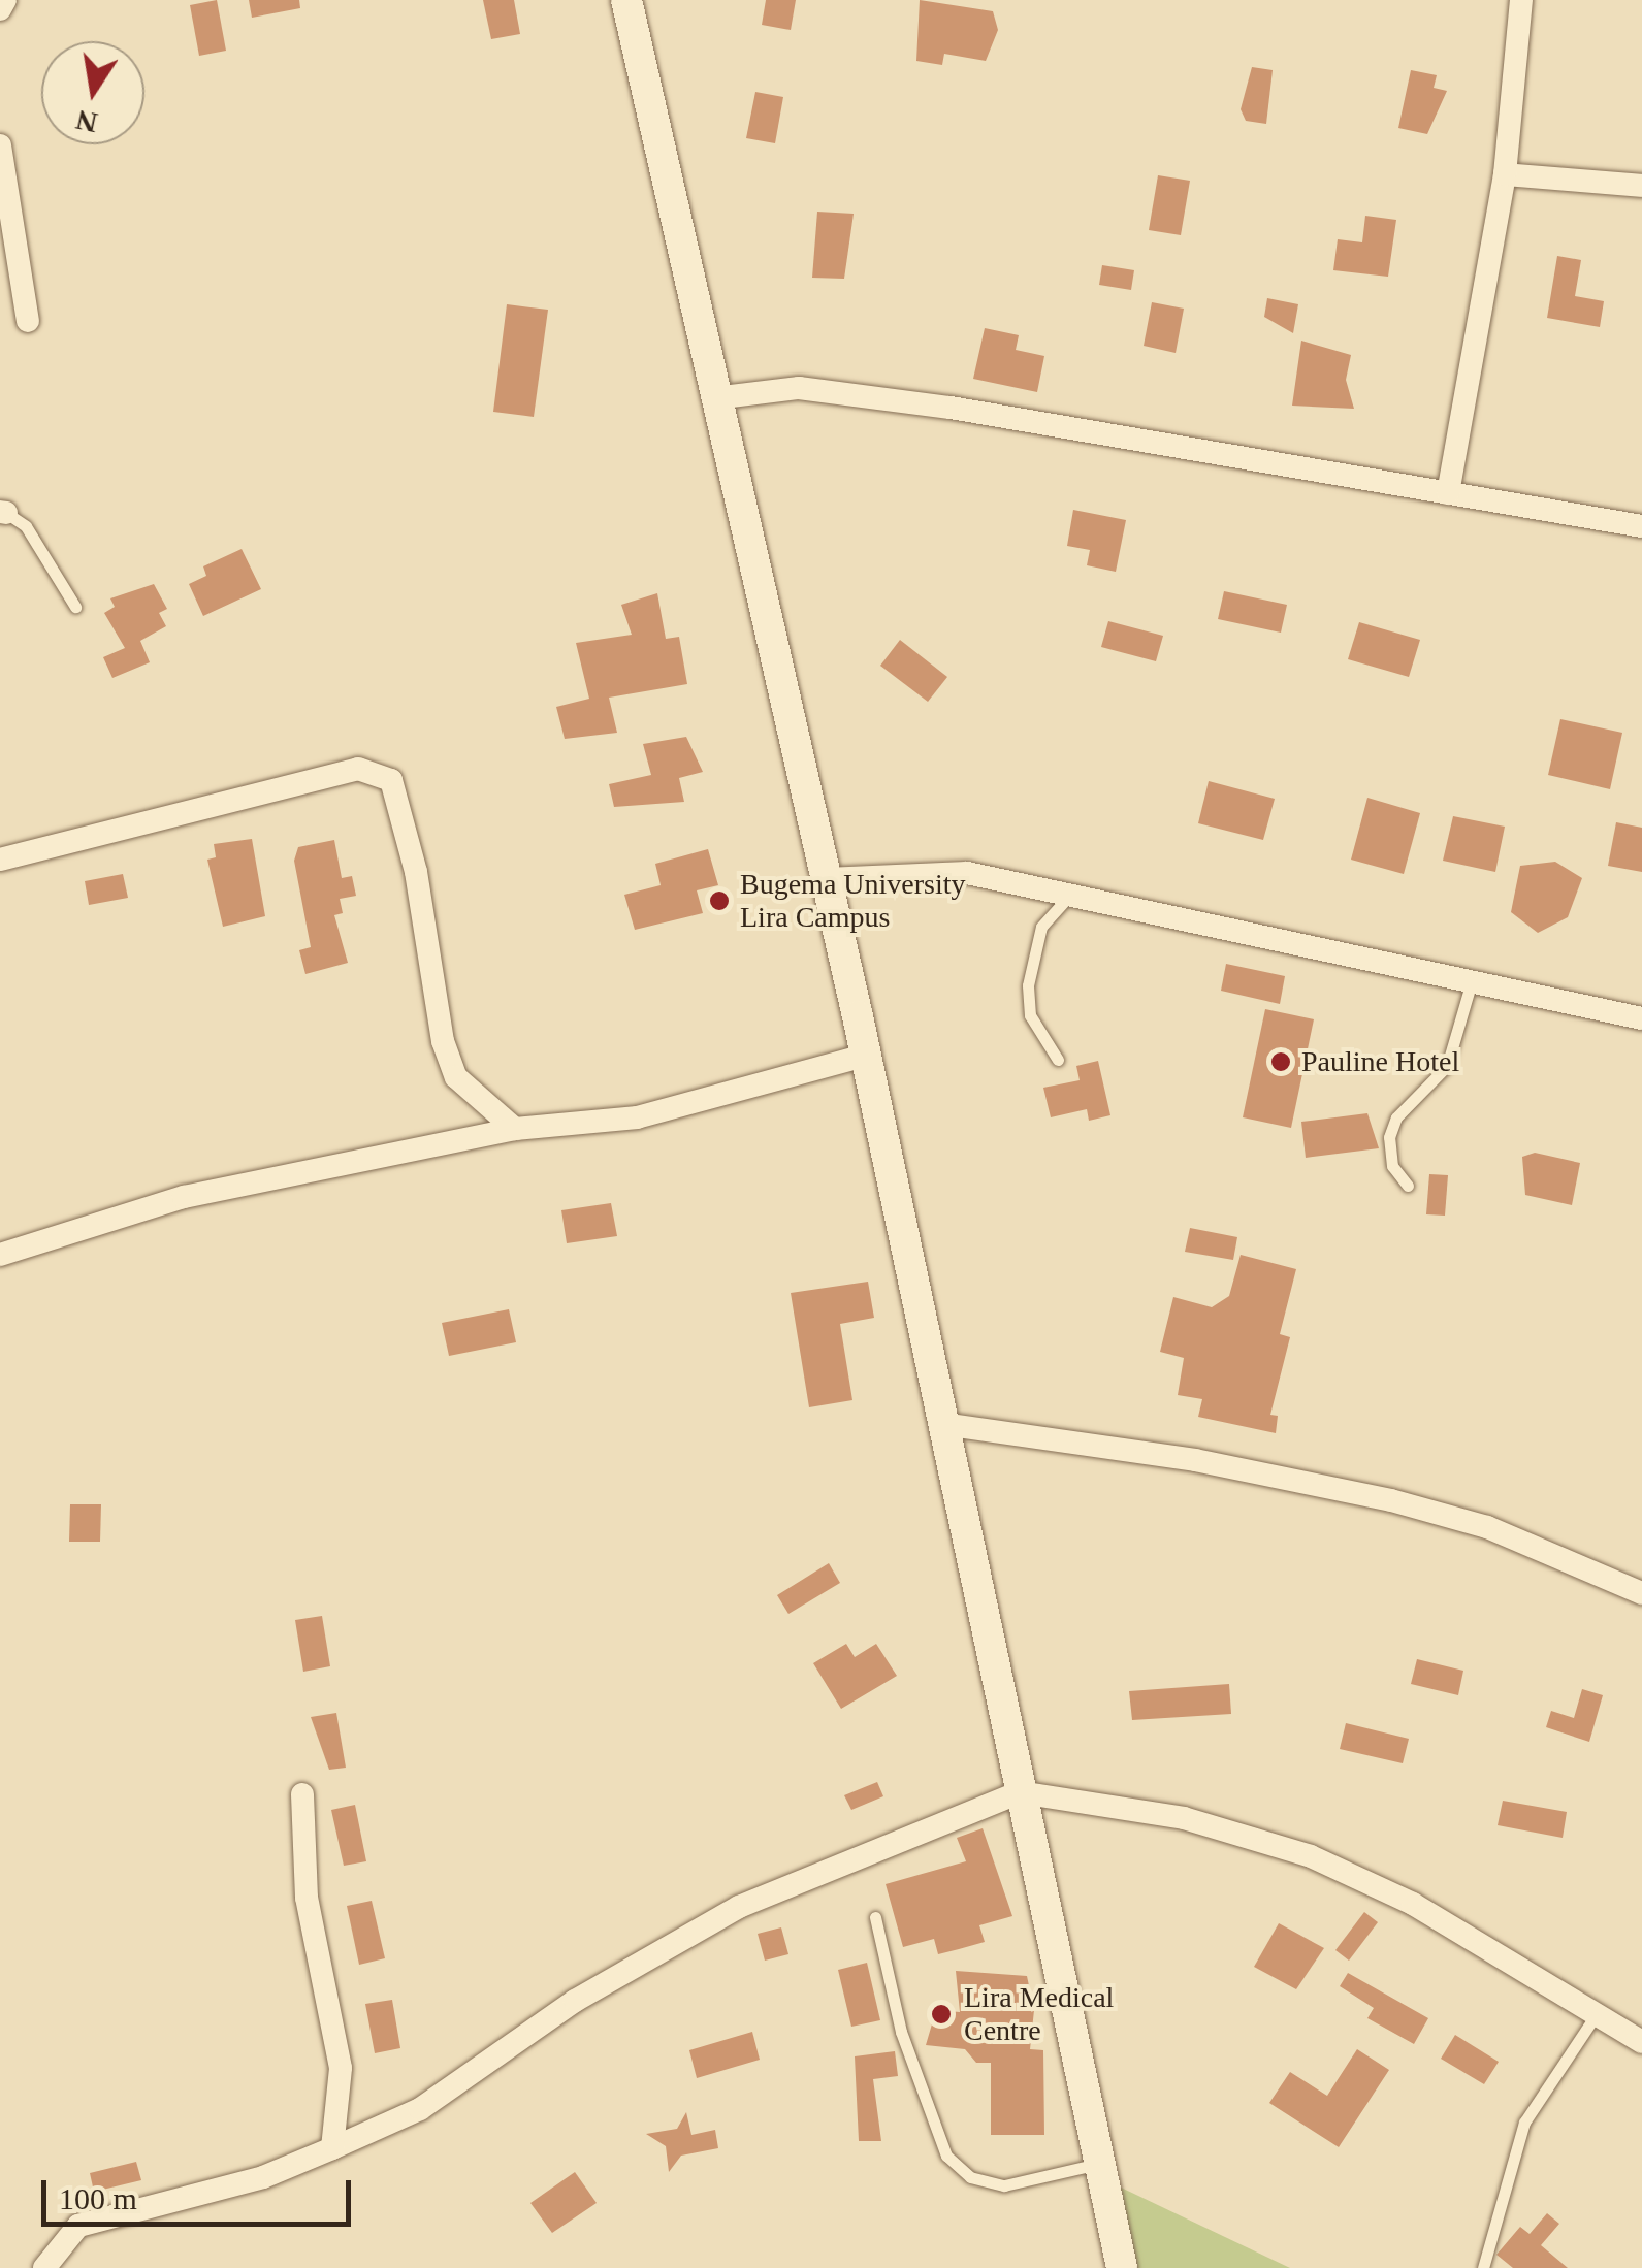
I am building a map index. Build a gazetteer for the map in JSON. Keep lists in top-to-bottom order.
{
  "places": ["Bugema University Lira Campus", "Pauline Hotel", "Lira Medical Centre"],
  "scale_bar": "100 m",
  "north": "bottom"
}
